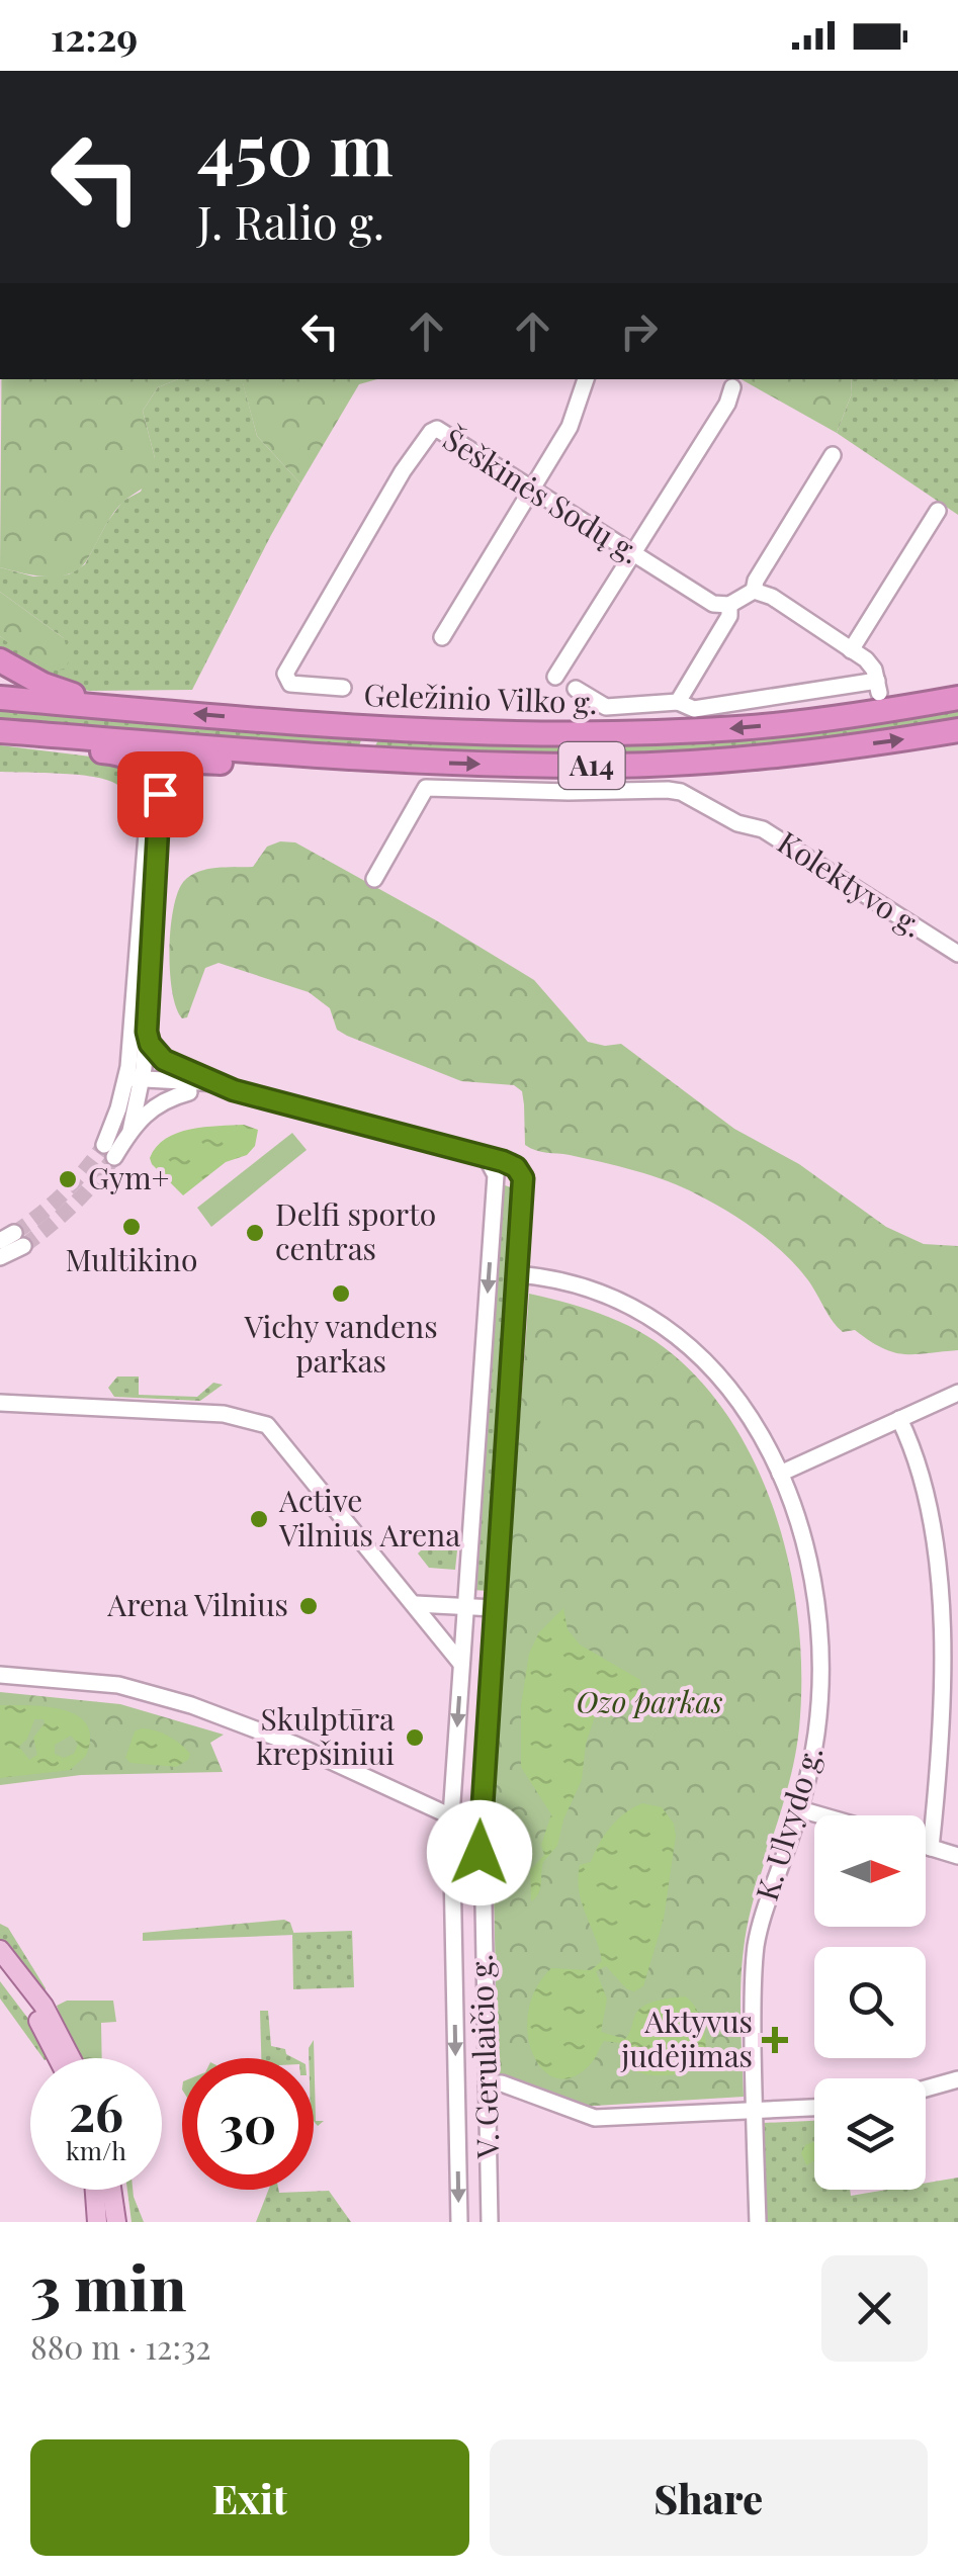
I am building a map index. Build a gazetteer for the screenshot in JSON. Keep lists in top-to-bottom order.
{
  "streets": {
    "highway": ["Geležinio Vilko g.", "A14"],
    "street": [
      "Šeškinės Sodų g.",
      "Kolektyvo g.",
      "K. Ulvydo g.",
      "V. Gerulaičio g."
    ]
  },
  "crossings": [
    ["K. Ulvydo g.", "V. Gerulaičio g."]
  ],
  "parks": ["Ozo parkas"],
  "places": {
    "other": [
      "Gym+",
      "Multikino",
      "Delfi sporto centras",
      "Vichy vandens parkas",
      "Active Vilnius Arena",
      "Arena Vilnius",
      "Skulptūra krepšiniui"
    ],
    "health": ["Aktyvus judėjimas"]
  },
  "north": "right",
  "page": {
    "status": "12:29",
    "turn": ["450 m", "J. Ralio g."],
    "speed": "26 km/h",
    "limit": "30",
    "heading": ["3 min", "880 m · 12:32"],
    "buttons": ["Exit", "Share"]
  }
}
